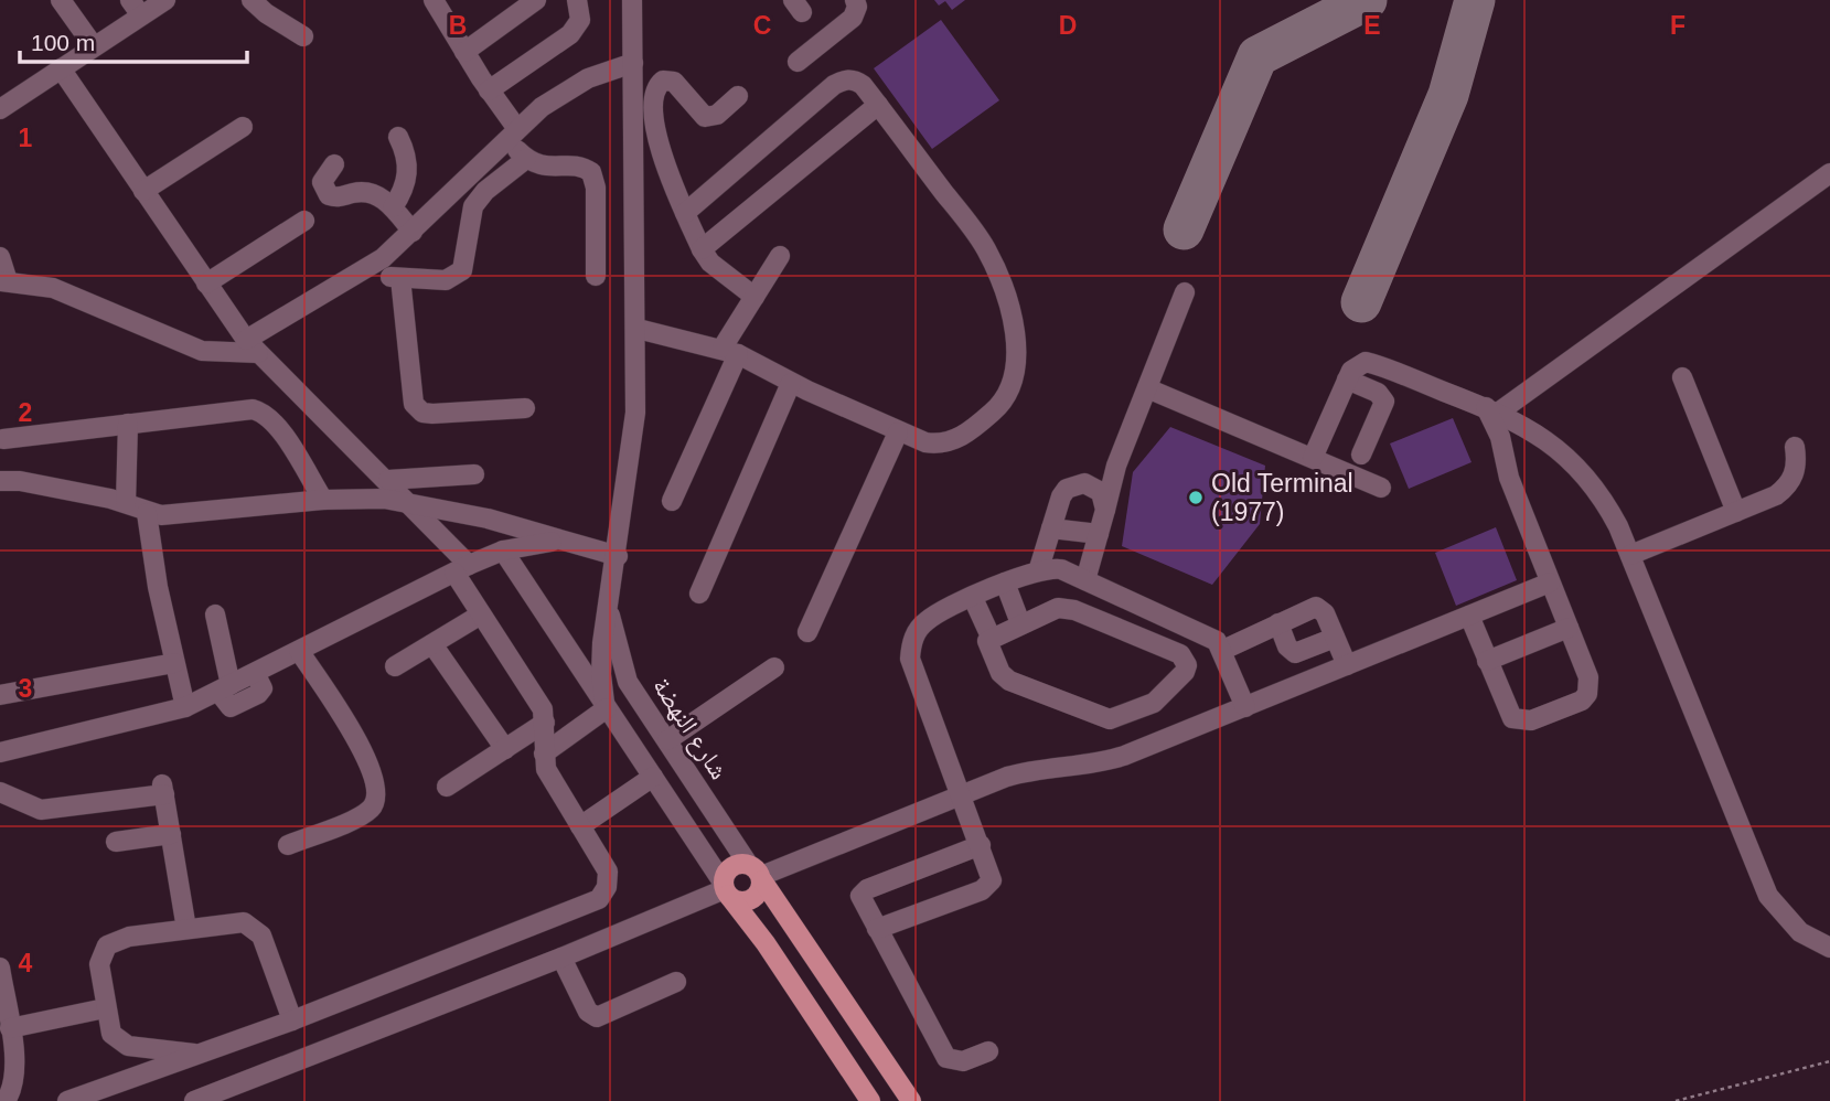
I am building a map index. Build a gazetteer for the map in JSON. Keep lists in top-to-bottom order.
{
  "streets": {
    "main road": ["شارع النهضة"]
  },
  "places": ["Old Terminal (1977)"],
  "scale_bar": "100 m",
  "grid": {
    "columns": [
      "B",
      "C",
      "D",
      "E",
      "F"
    ],
    "rows": [
      "1",
      "2",
      "3",
      "4"
    ]
  }
}
